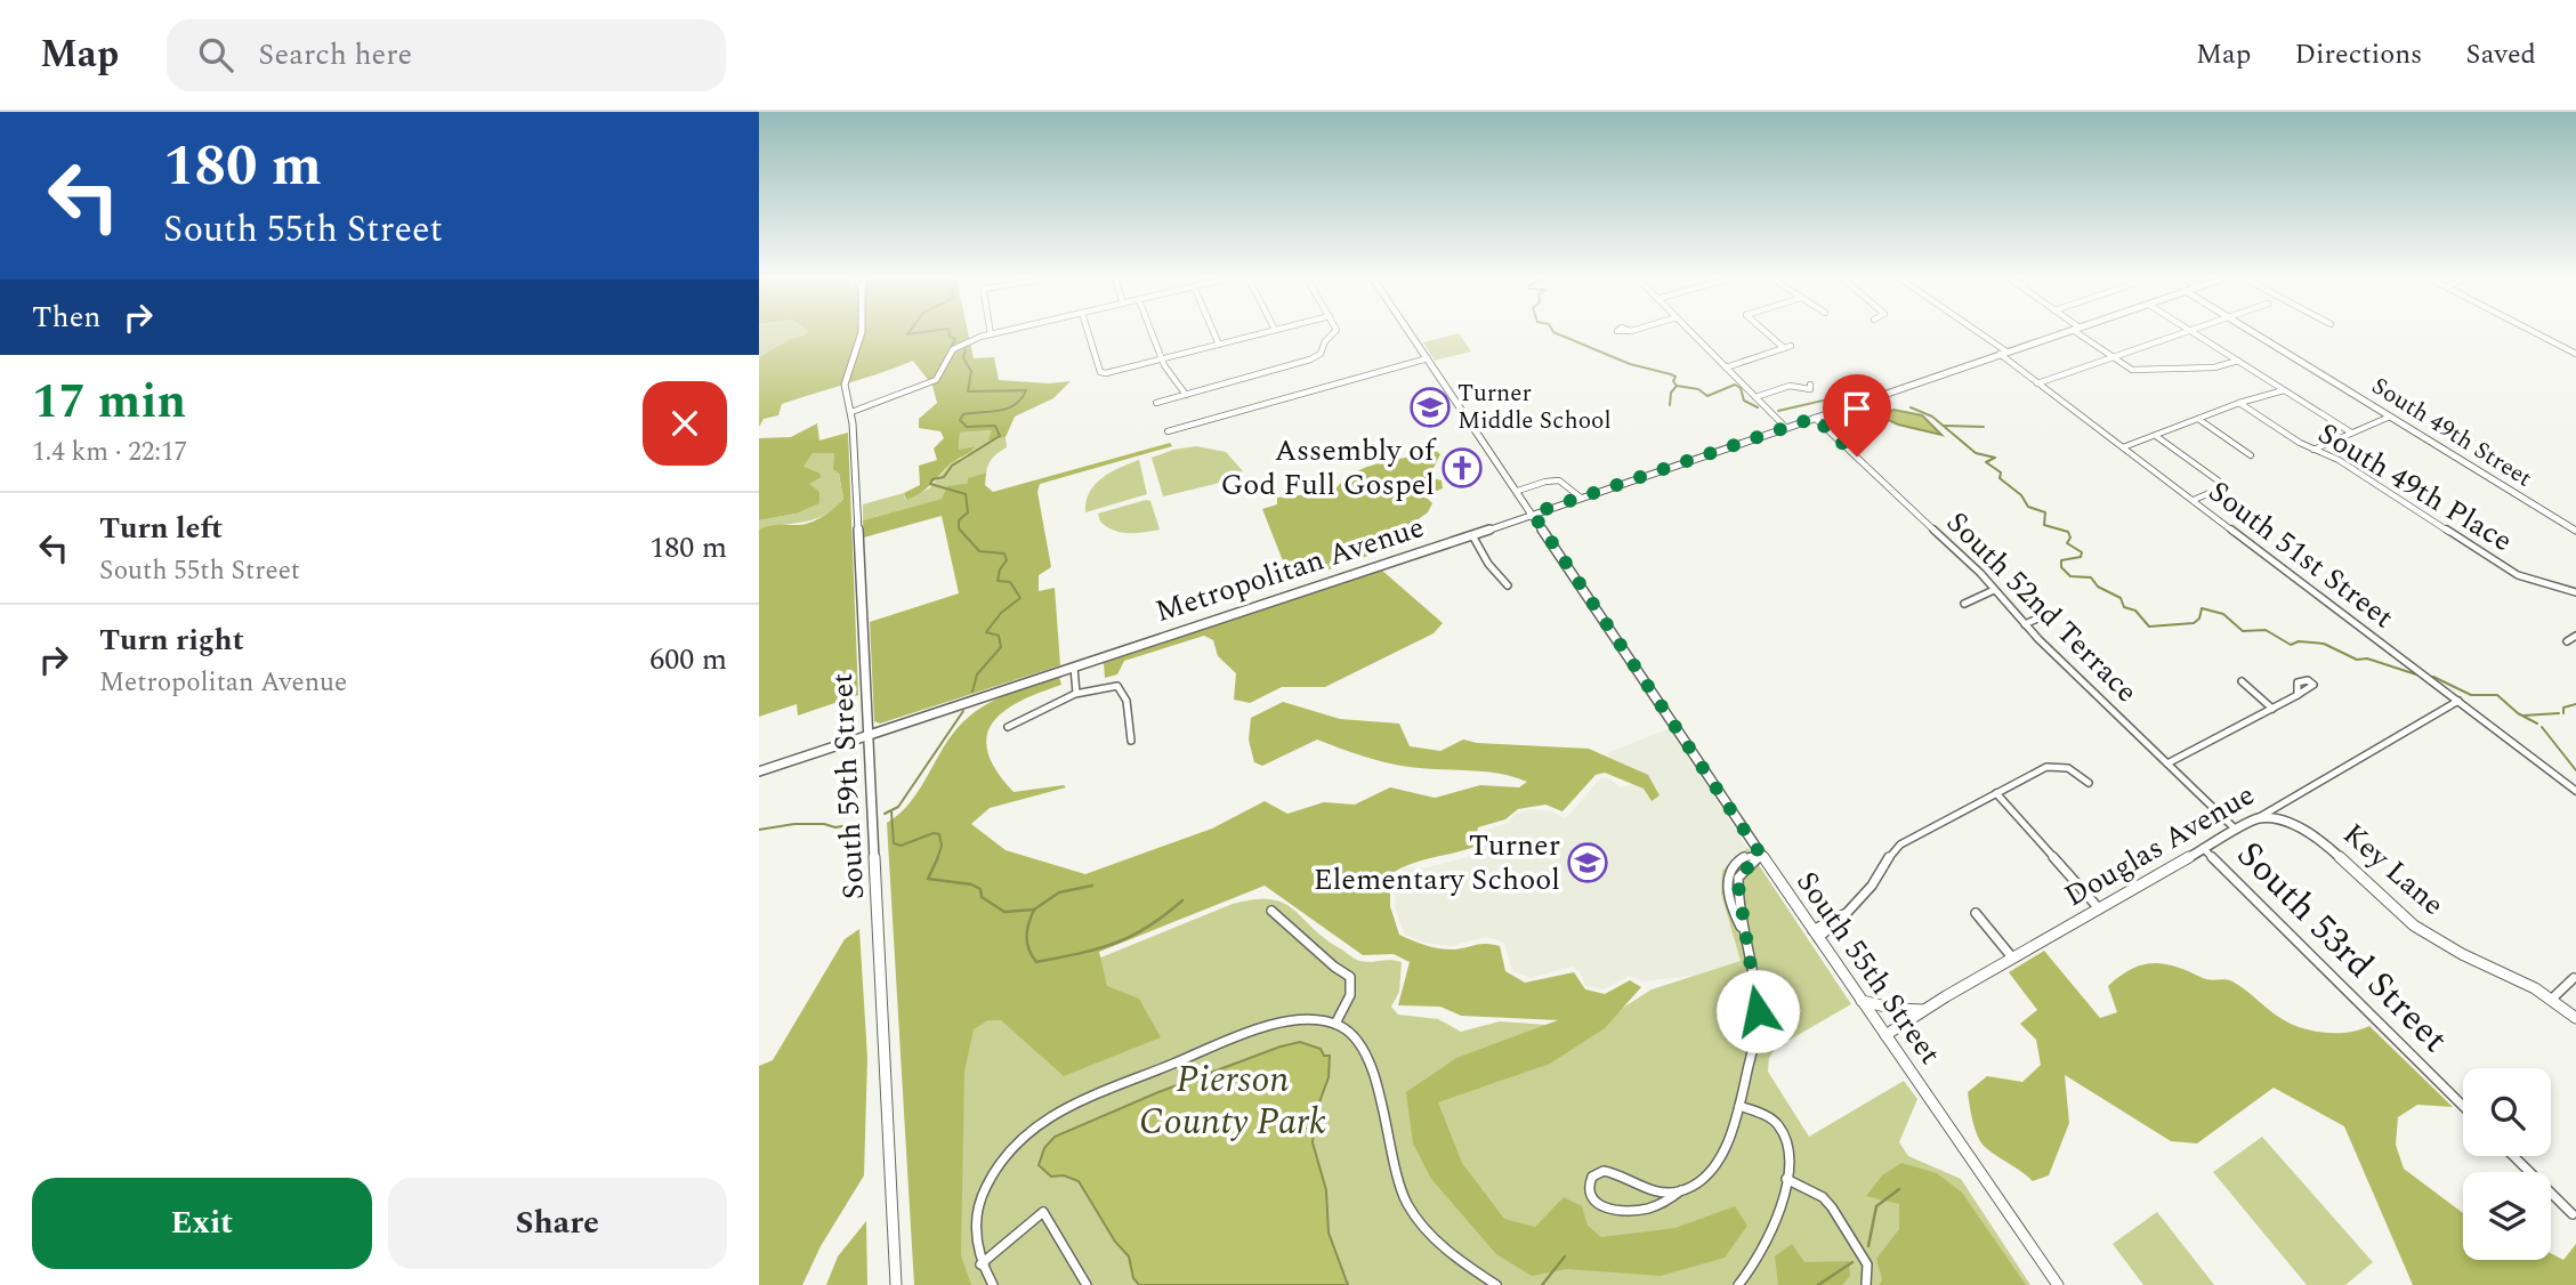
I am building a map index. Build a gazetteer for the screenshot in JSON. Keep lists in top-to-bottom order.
{
  "streets": {
    "street": [
      "South 49th Street",
      "South 49th Place",
      "South 51st Street",
      "Metropolitan Avenue",
      "South 52nd Terrace",
      "South 59th Street",
      "Douglas Avenue",
      "Key Lane",
      "South 53rd Street",
      "South 55th Street"
    ]
  },
  "crossings": [
    ["South 51st Street", "Metropolitan Avenue"],
    ["South 51st Street", "Douglas Avenue"],
    ["Metropolitan Avenue", "South 52nd Terrace"],
    ["Metropolitan Avenue", "South 59th Street"],
    ["Metropolitan Avenue", "South 55th Street"],
    ["South 52nd Terrace", "Douglas Avenue"],
    ["Douglas Avenue", "Key Lane"],
    ["Douglas Avenue", "South 53rd Street"],
    ["Douglas Avenue", "South 55th Street"]
  ],
  "parks": ["Pierson County Park"],
  "places": {
    "school or university": ["Turner Middle School", "Turner Elementary School"],
    "church": ["Assembly of God Full Gospel"]
  },
  "page": {
    "header": "Map",
    "search": "Search here",
    "nav": ["Map", "Directions", "Saved"],
    "turn": ["180 m", "South 55th Street"],
    "then": "Then",
    "heading": ["17 min", "1.4 km · 22:17"],
    "list": [
      {
        "name": "Turn left",
        "note": "South 55th Street",
        "value": "180 m"
      },
      {
        "name": "Turn right",
        "note": "Metropolitan Avenue",
        "value": "600 m"
      }
    ],
    "buttons": ["Exit", "Share"]
  }
}
